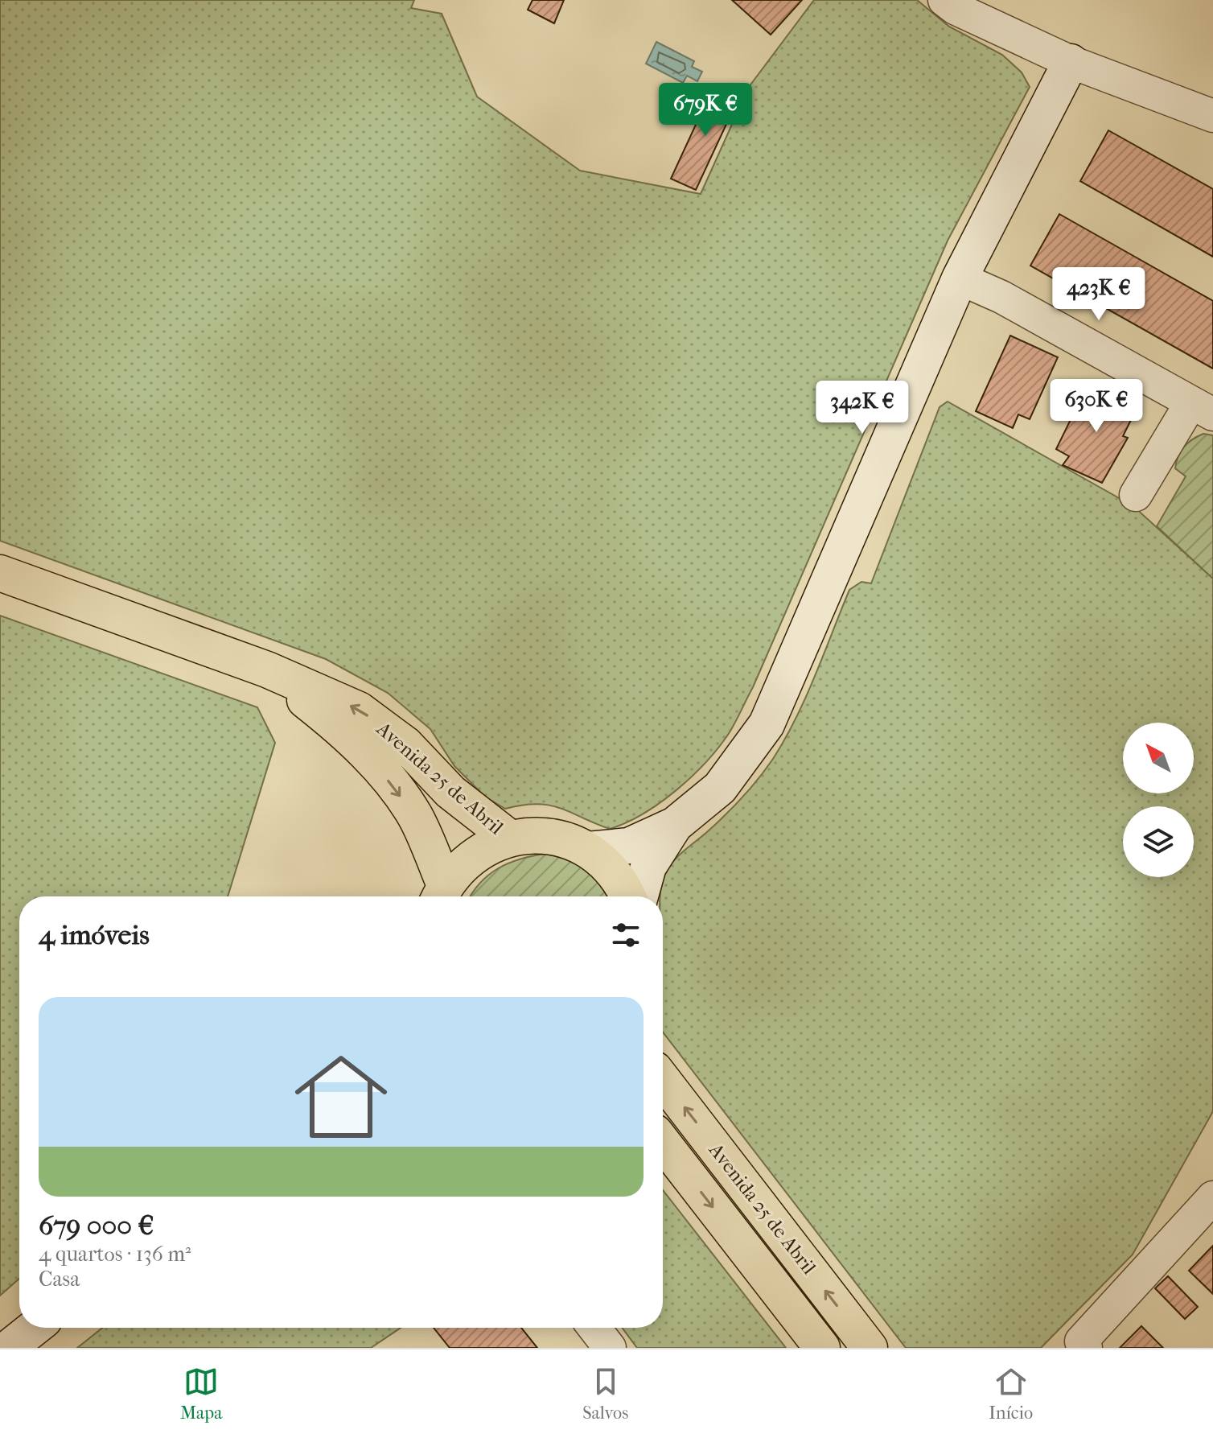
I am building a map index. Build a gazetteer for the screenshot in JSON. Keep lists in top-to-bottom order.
{
  "streets": {
    "main road": ["Avenida 25 de Abril"]
  },
  "north": "top left",
  "page": {
    "price": [
      "679K €",
      "423K €",
      "630K €",
      "342K €"
    ],
    "heading": "4 imóveis",
    "list": [
      {
        "name": "679 000 €",
        "note": "4 quartos · 136 m² · Casa"
      }
    ],
    "tabs": ["Mapa", "Salvos", "Início"]
  }
}
